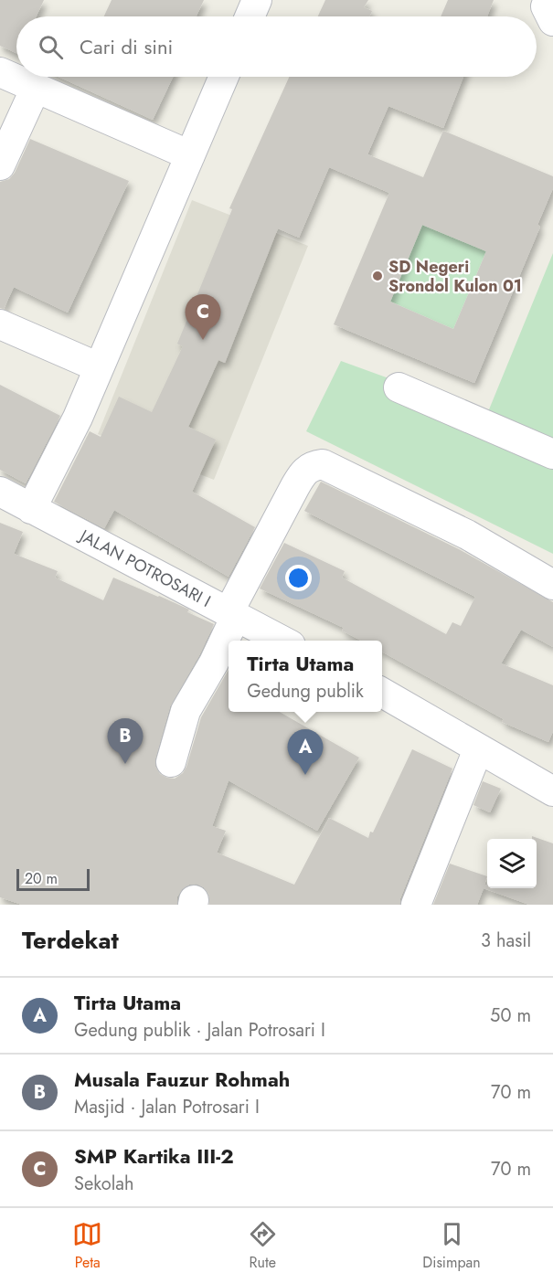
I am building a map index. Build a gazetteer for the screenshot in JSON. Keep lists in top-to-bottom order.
{
  "streets": {
    "street": ["JALAN POTROSARI I"]
  },
  "places": ["SD Negeri Srondol Kulon 01"],
  "scale_bar": "20 m",
  "page": {
    "search": "Cari di sini",
    "pins": ["C", "B", "A"],
    "popup": ["Tirta Utama", "Gedung publik"],
    "scale": "20 m",
    "heading": ["Terdekat", "3 hasil"],
    "list": [
      {
        "mark": "A",
        "name": "Tirta Utama",
        "note": "Gedung publik · Jalan Potrosari I",
        "value": "50 m"
      },
      {
        "mark": "B",
        "name": "Musala Fauzur Rohmah",
        "note": "Masjid · Jalan Potrosari I",
        "value": "70 m"
      },
      {
        "mark": "C",
        "name": "SMP Kartika III-2",
        "note": "Sekolah",
        "value": "70 m"
      }
    ],
    "nav": ["Peta", "Rute", "Disimpan"]
  }
}
